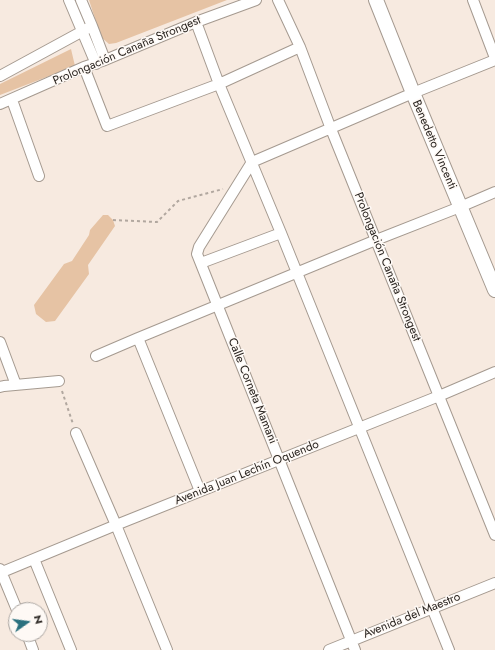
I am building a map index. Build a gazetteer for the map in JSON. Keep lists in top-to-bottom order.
{
  "streets": {
    "street": [
      "Prolongación Canaña Strongest",
      "Benedetto Vincenti",
      "Calle Corneta Mamani",
      "Avenida Juan Lechín Oquendo",
      "Avenida del Maestro"
    ]
  },
  "crossings": [
    ["Prolongación Canaña Strongest", "Avenida Juan Lechín Oquendo"],
    ["Calle Corneta Mamani", "Avenida Juan Lechín Oquendo"],
    ["Calle Corneta Mamani", "Avenida del Maestro"]
  ],
  "north": "right"
}
